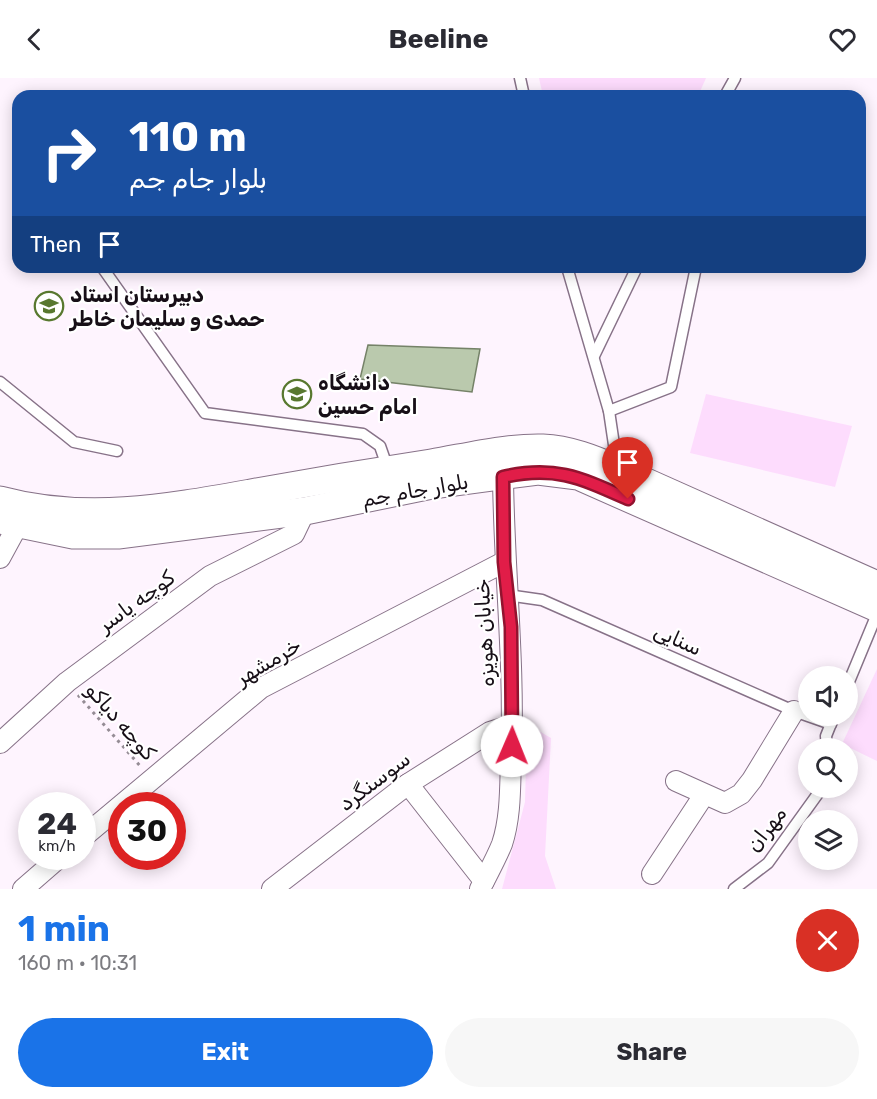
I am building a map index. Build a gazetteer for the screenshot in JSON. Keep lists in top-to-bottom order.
{
  "streets": {
    "main road": ["بلوار جام جم"],
    "street": [
      "کوچه یاسر",
      "خیابان هویزه",
      "خرمشهر",
      "سوسنگرد"
    ],
    "lane": ["سنایی", "مهران"],
    "path": ["کوچه دیاکو"]
  },
  "crossings": [
    ["بلوار جام جم", "کوچه یاسر"],
    ["بلوار جام جم", "خیابان هویزه"],
    ["کوچه یاسر", "کوچه دیاکو"],
    ["خیابان هویزه", "سنایی"],
    ["خیابان هویزه", "خرمشهر"],
    ["خیابان هویزه", "سوسنگرد"],
    ["خرمشهر", "کوچه دیاکو"]
  ],
  "places": {
    "school or university": ["دبیرستان استاد حمدی و سلیمان خاطر", "دانشگاه امام حسین"]
  },
  "page": {
    "header": "Beeline",
    "turn": ["110 m", "بلوار جام جم"],
    "then": "Then",
    "speed": "24 km/h",
    "limit": "30",
    "heading": ["1 min", "160 m · 10:31"],
    "buttons": ["Exit", "Share"]
  }
}
